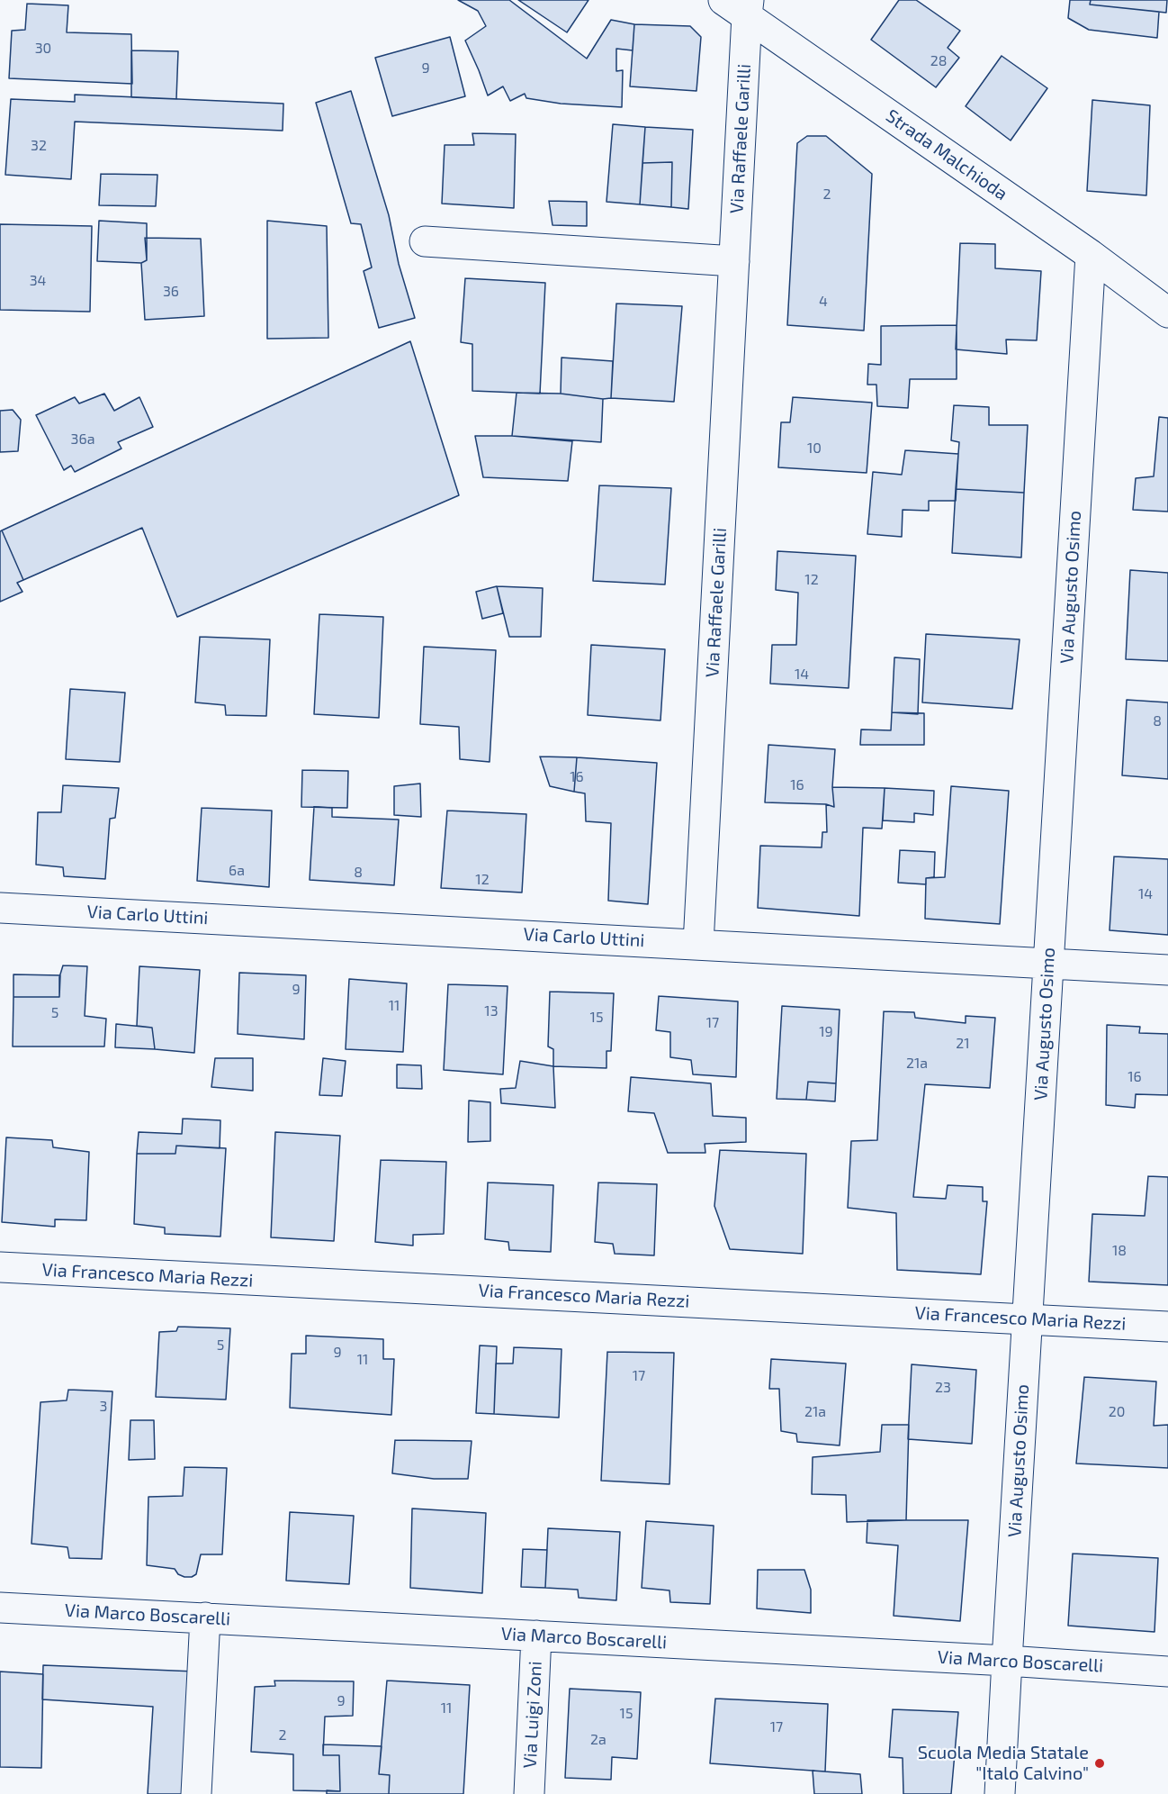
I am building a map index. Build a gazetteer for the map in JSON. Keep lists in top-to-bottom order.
{
  "streets": {
    "street": [
      "Via Raffaele Garilli",
      "Strada Malchioda",
      "Via Augusto Osimo",
      "Via Carlo Uttini",
      "Via Francesco Maria Rezzi",
      "Via Marco Boscarelli",
      "Via Luigi Zoni"
    ]
  },
  "crossings": [
    ["Via Raffaele Garilli", "Strada Malchioda"],
    ["Via Raffaele Garilli", "Via Carlo Uttini"],
    ["Strada Malchioda", "Via Augusto Osimo"],
    ["Via Augusto Osimo", "Via Carlo Uttini"],
    ["Via Augusto Osimo", "Via Francesco Maria Rezzi"],
    ["Via Augusto Osimo", "Via Marco Boscarelli"],
    ["Via Marco Boscarelli", "Via Luigi Zoni"]
  ],
  "places": ["Scuola Media Statale \"Italo Calvino\""],
  "house_numbers": [
    "30",
    "28",
    "9",
    "32",
    "2",
    "34",
    "36",
    "4",
    "36a",
    "10",
    "12",
    "14",
    "8",
    "16",
    "16",
    "6a",
    "8",
    "12",
    "14",
    "9",
    "11",
    "13",
    "5",
    "15",
    "17",
    "19",
    "21",
    "21a",
    "16",
    "18",
    "5",
    "9",
    "11",
    "17",
    "23",
    "3",
    "21a",
    "20",
    "9",
    "11",
    "15",
    "17",
    "2",
    "2a"
  ]
}
